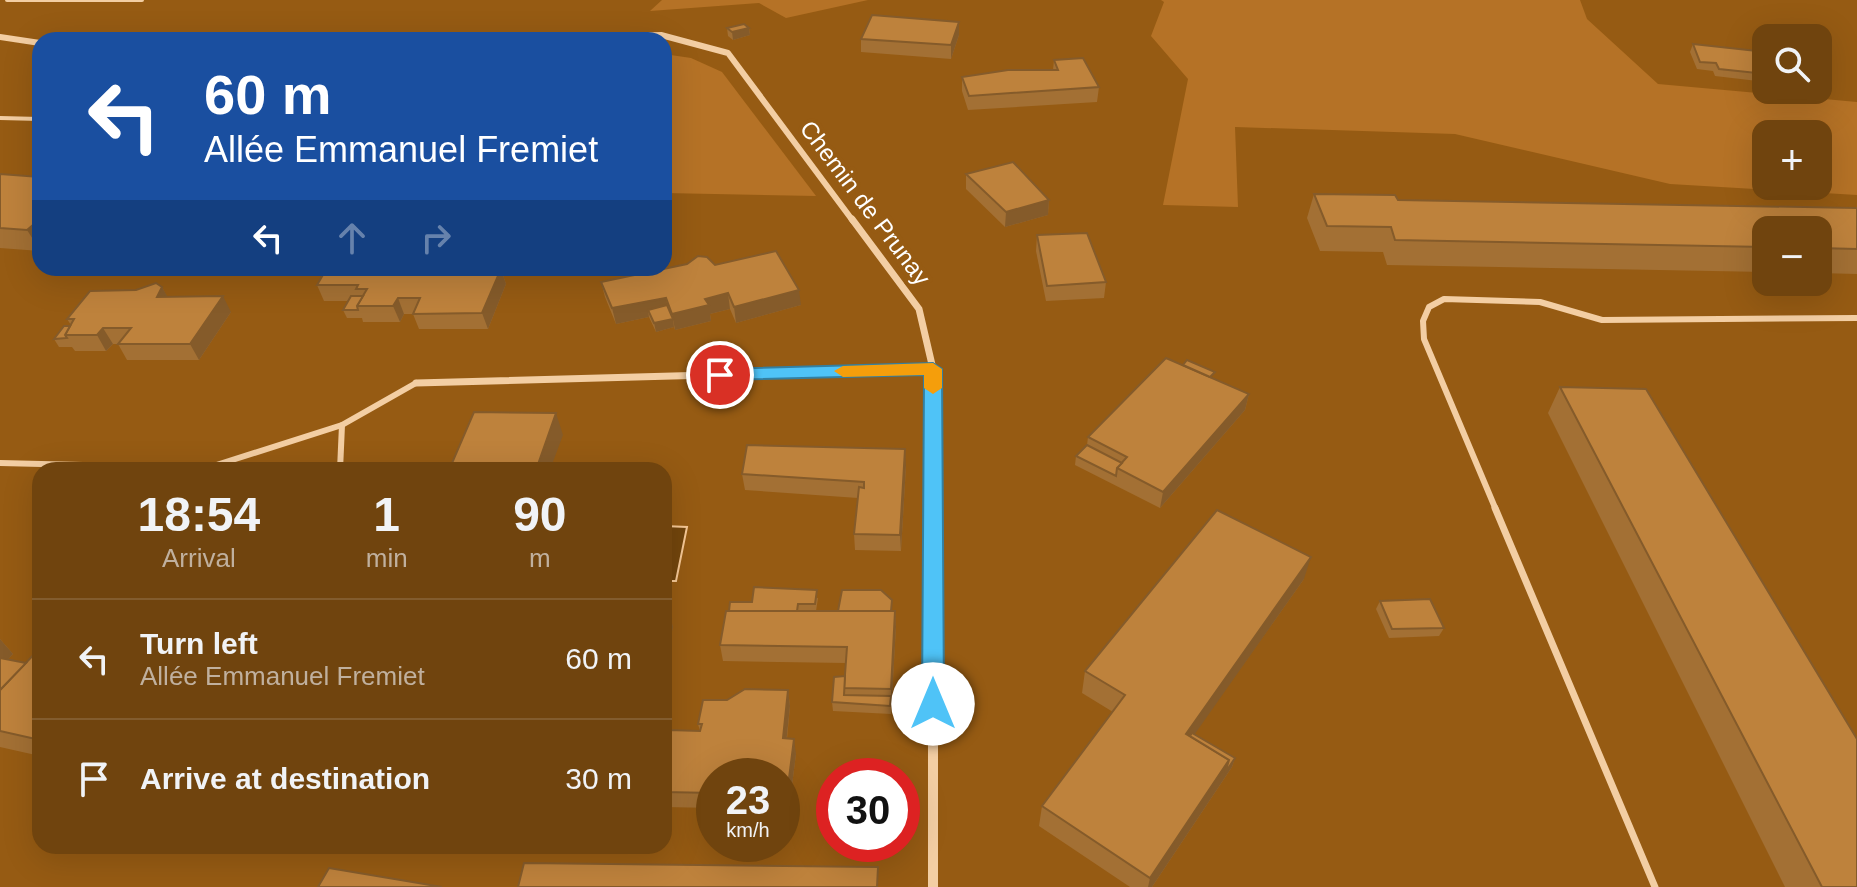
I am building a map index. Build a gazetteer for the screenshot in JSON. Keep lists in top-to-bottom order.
{
  "streets": {
    "street": ["Chemin de Prunay"]
  },
  "page": {
    "map_buttons": ["+", "−"],
    "turn": ["60 m", "Allée Emmanuel Fremiet"],
    "eta": [
      "18:54",
      "Arrival",
      "1",
      "min",
      "90",
      "m"
    ],
    "list": [
      {
        "name": "Turn left",
        "note": "Allée Emmanuel Fremiet",
        "value": "60 m"
      },
      {
        "name": "Arrive at destination",
        "value": "30 m"
      }
    ],
    "speed": "23 km/h",
    "limit": "30"
  }
}
